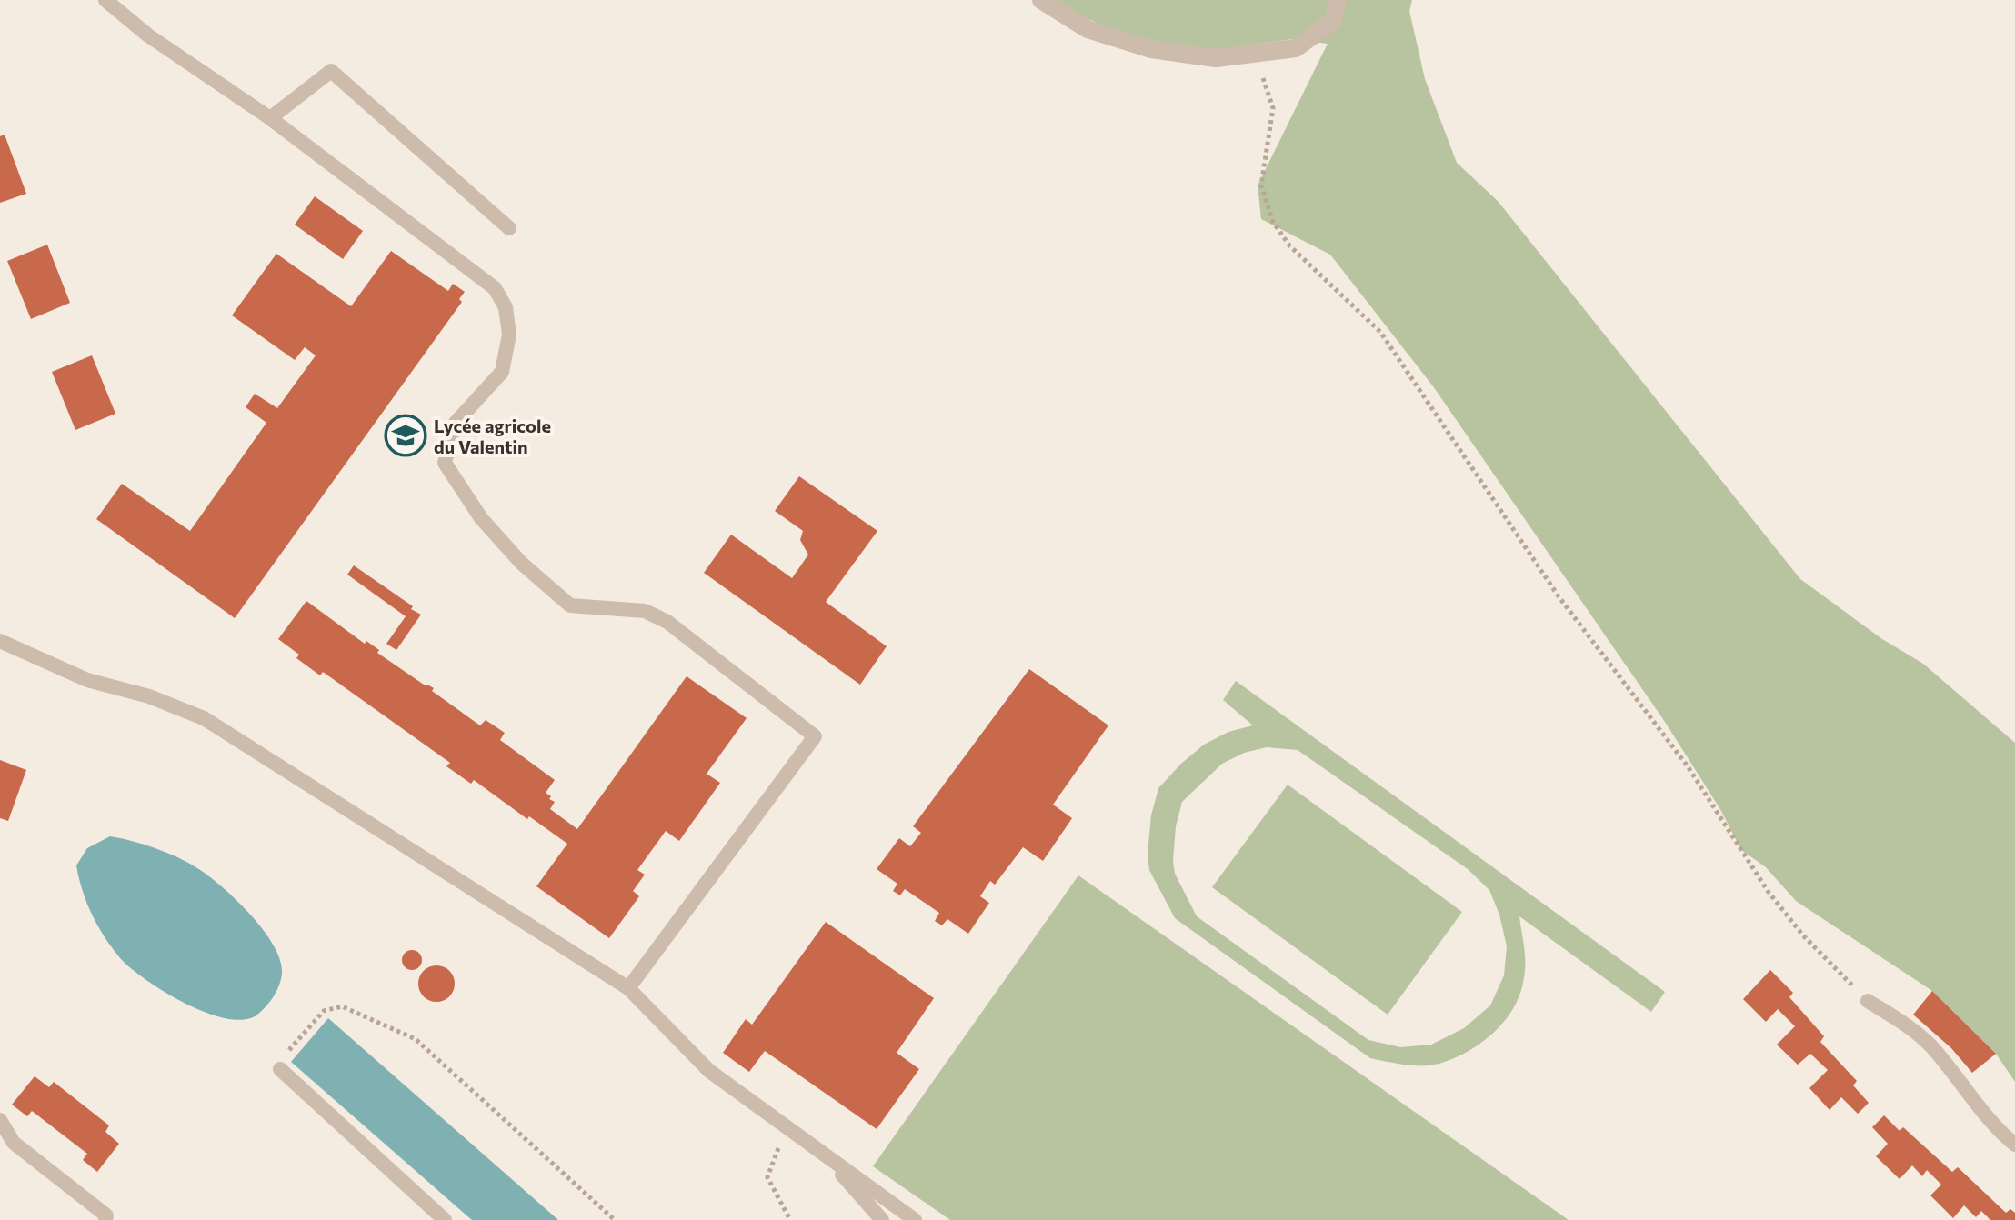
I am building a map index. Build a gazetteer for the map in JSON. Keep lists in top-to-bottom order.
{
  "places": {
    "school or university": ["Lycée agricole du Valentin"]
  }
}
